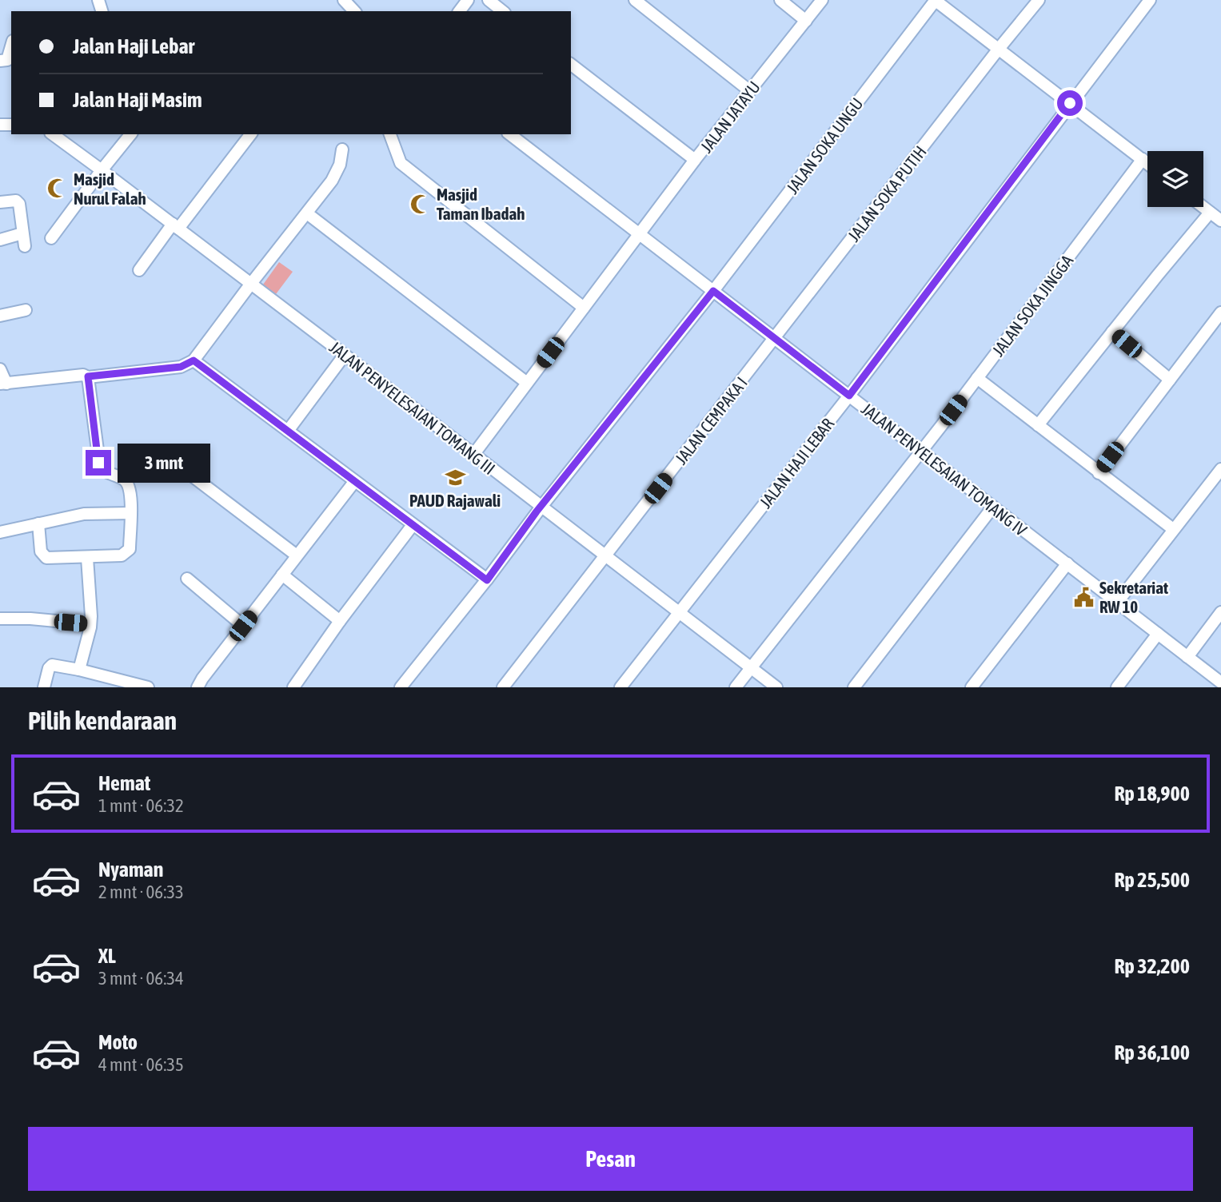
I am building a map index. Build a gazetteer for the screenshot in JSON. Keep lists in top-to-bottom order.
{
  "streets": {
    "street": [
      "JALAN JATAYU",
      "JALAN SOKA UNGU",
      "JALAN SOKA PUTIH",
      "JALAN SOKA JINGGA",
      "JALAN PENYELESAIAN TOMANG III",
      "JALAN CEMPAKA I",
      "JALAN HAJI LEBAR",
      "JALAN PENYELESAIAN TOMANG IV"
    ]
  },
  "crossings": [
    ["JALAN JATAYU", "JALAN PENYELESAIAN TOMANG III"],
    ["JALAN JATAYU", "JALAN PENYELESAIAN TOMANG IV"],
    ["JALAN SOKA UNGU", "JALAN PENYELESAIAN TOMANG III"],
    ["JALAN SOKA UNGU", "JALAN PENYELESAIAN TOMANG IV"],
    ["JALAN SOKA PUTIH", "JALAN CEMPAKA I"],
    ["JALAN SOKA PUTIH", "JALAN PENYELESAIAN TOMANG IV"],
    ["JALAN SOKA JINGGA", "JALAN PENYELESAIAN TOMANG III"],
    ["JALAN SOKA JINGGA", "JALAN PENYELESAIAN TOMANG IV"],
    ["JALAN PENYELESAIAN TOMANG III", "JALAN CEMPAKA I"],
    ["JALAN PENYELESAIAN TOMANG III", "JALAN HAJI LEBAR"],
    ["JALAN CEMPAKA I", "JALAN PENYELESAIAN TOMANG IV"],
    ["JALAN HAJI LEBAR", "JALAN PENYELESAIAN TOMANG IV"]
  ],
  "places": {
    "mosque": ["Masjid Nurul Falah", "Masjid Taman Ibadah"],
    "school or university": ["PAUD Rajawali"],
    "public building": ["Sekretariat RW 10"]
  },
  "page": {
    "banner": ["Jalan Haji Lebar", "Jalan Haji Masim"],
    "bubble": "3 mnt",
    "heading": "Pilih kendaraan",
    "list": [
      {
        "name": "Hemat",
        "note": "1 mnt · 06:32",
        "value": "Rp 18,900"
      },
      {
        "name": "Nyaman",
        "note": "2 mnt · 06:33",
        "value": "Rp 25,500"
      },
      {
        "name": "XL",
        "note": "3 mnt · 06:34",
        "value": "Rp 32,200"
      },
      {
        "name": "Moto",
        "note": "4 mnt · 06:35",
        "value": "Rp 36,100"
      }
    ],
    "buttons": "Pesan"
  }
}
